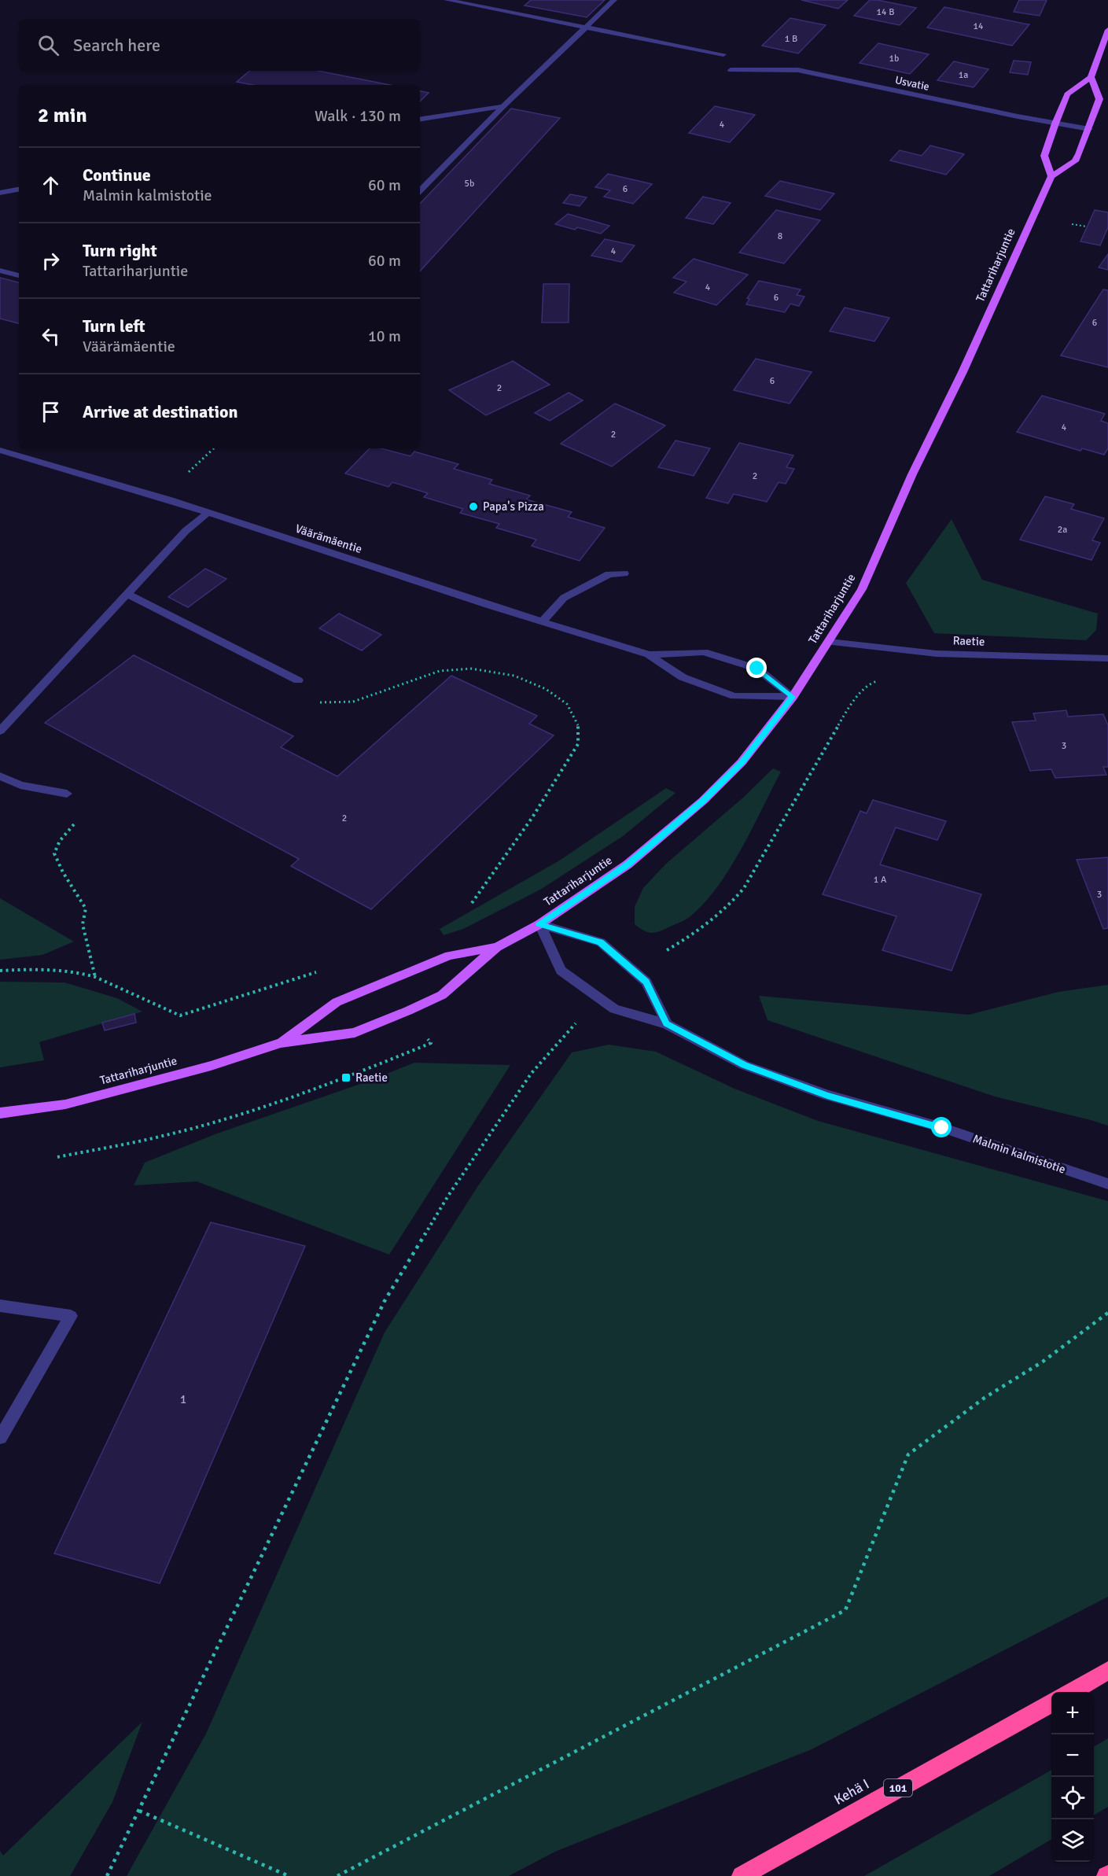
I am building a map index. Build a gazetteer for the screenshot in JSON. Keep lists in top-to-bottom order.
{
  "streets": {
    "highway": ["101", "Kehä I"],
    "main road": ["Tattariharjuntie"],
    "street": [
      "Usvatie",
      "Väärämäentie",
      "Raetie",
      "Malmin kalmistotie"
    ]
  },
  "crossings": [
    ["Tattariharjuntie", "Väärämäentie"],
    ["Tattariharjuntie", "Raetie"],
    ["Tattariharjuntie", "Malmin kalmistotie"]
  ],
  "places": {
    "other": ["Papa's Pizza"],
    "transit": ["Raetie"]
  },
  "house_numbers": [
    "14 B",
    "14",
    "1 B",
    "1b",
    "1a",
    "4",
    "5b",
    "6",
    "8",
    "4",
    "4",
    "6",
    "6",
    "6",
    "2",
    "4",
    "2",
    "2",
    "2a",
    "3",
    "2",
    "1 A",
    "3",
    "1"
  ],
  "page": {
    "search": "Search here",
    "heading": ["2 min", "Walk · 130 m"],
    "list": [
      ["Continue", "Malmin kalmistotie", "60 m"],
      ["Turn right", "Tattariharjuntie", "60 m"],
      ["Turn left", "Väärämäentie", "10 m"],
      "Arrive at destination"
    ],
    "map_buttons": ["+", "−"]
  }
}
